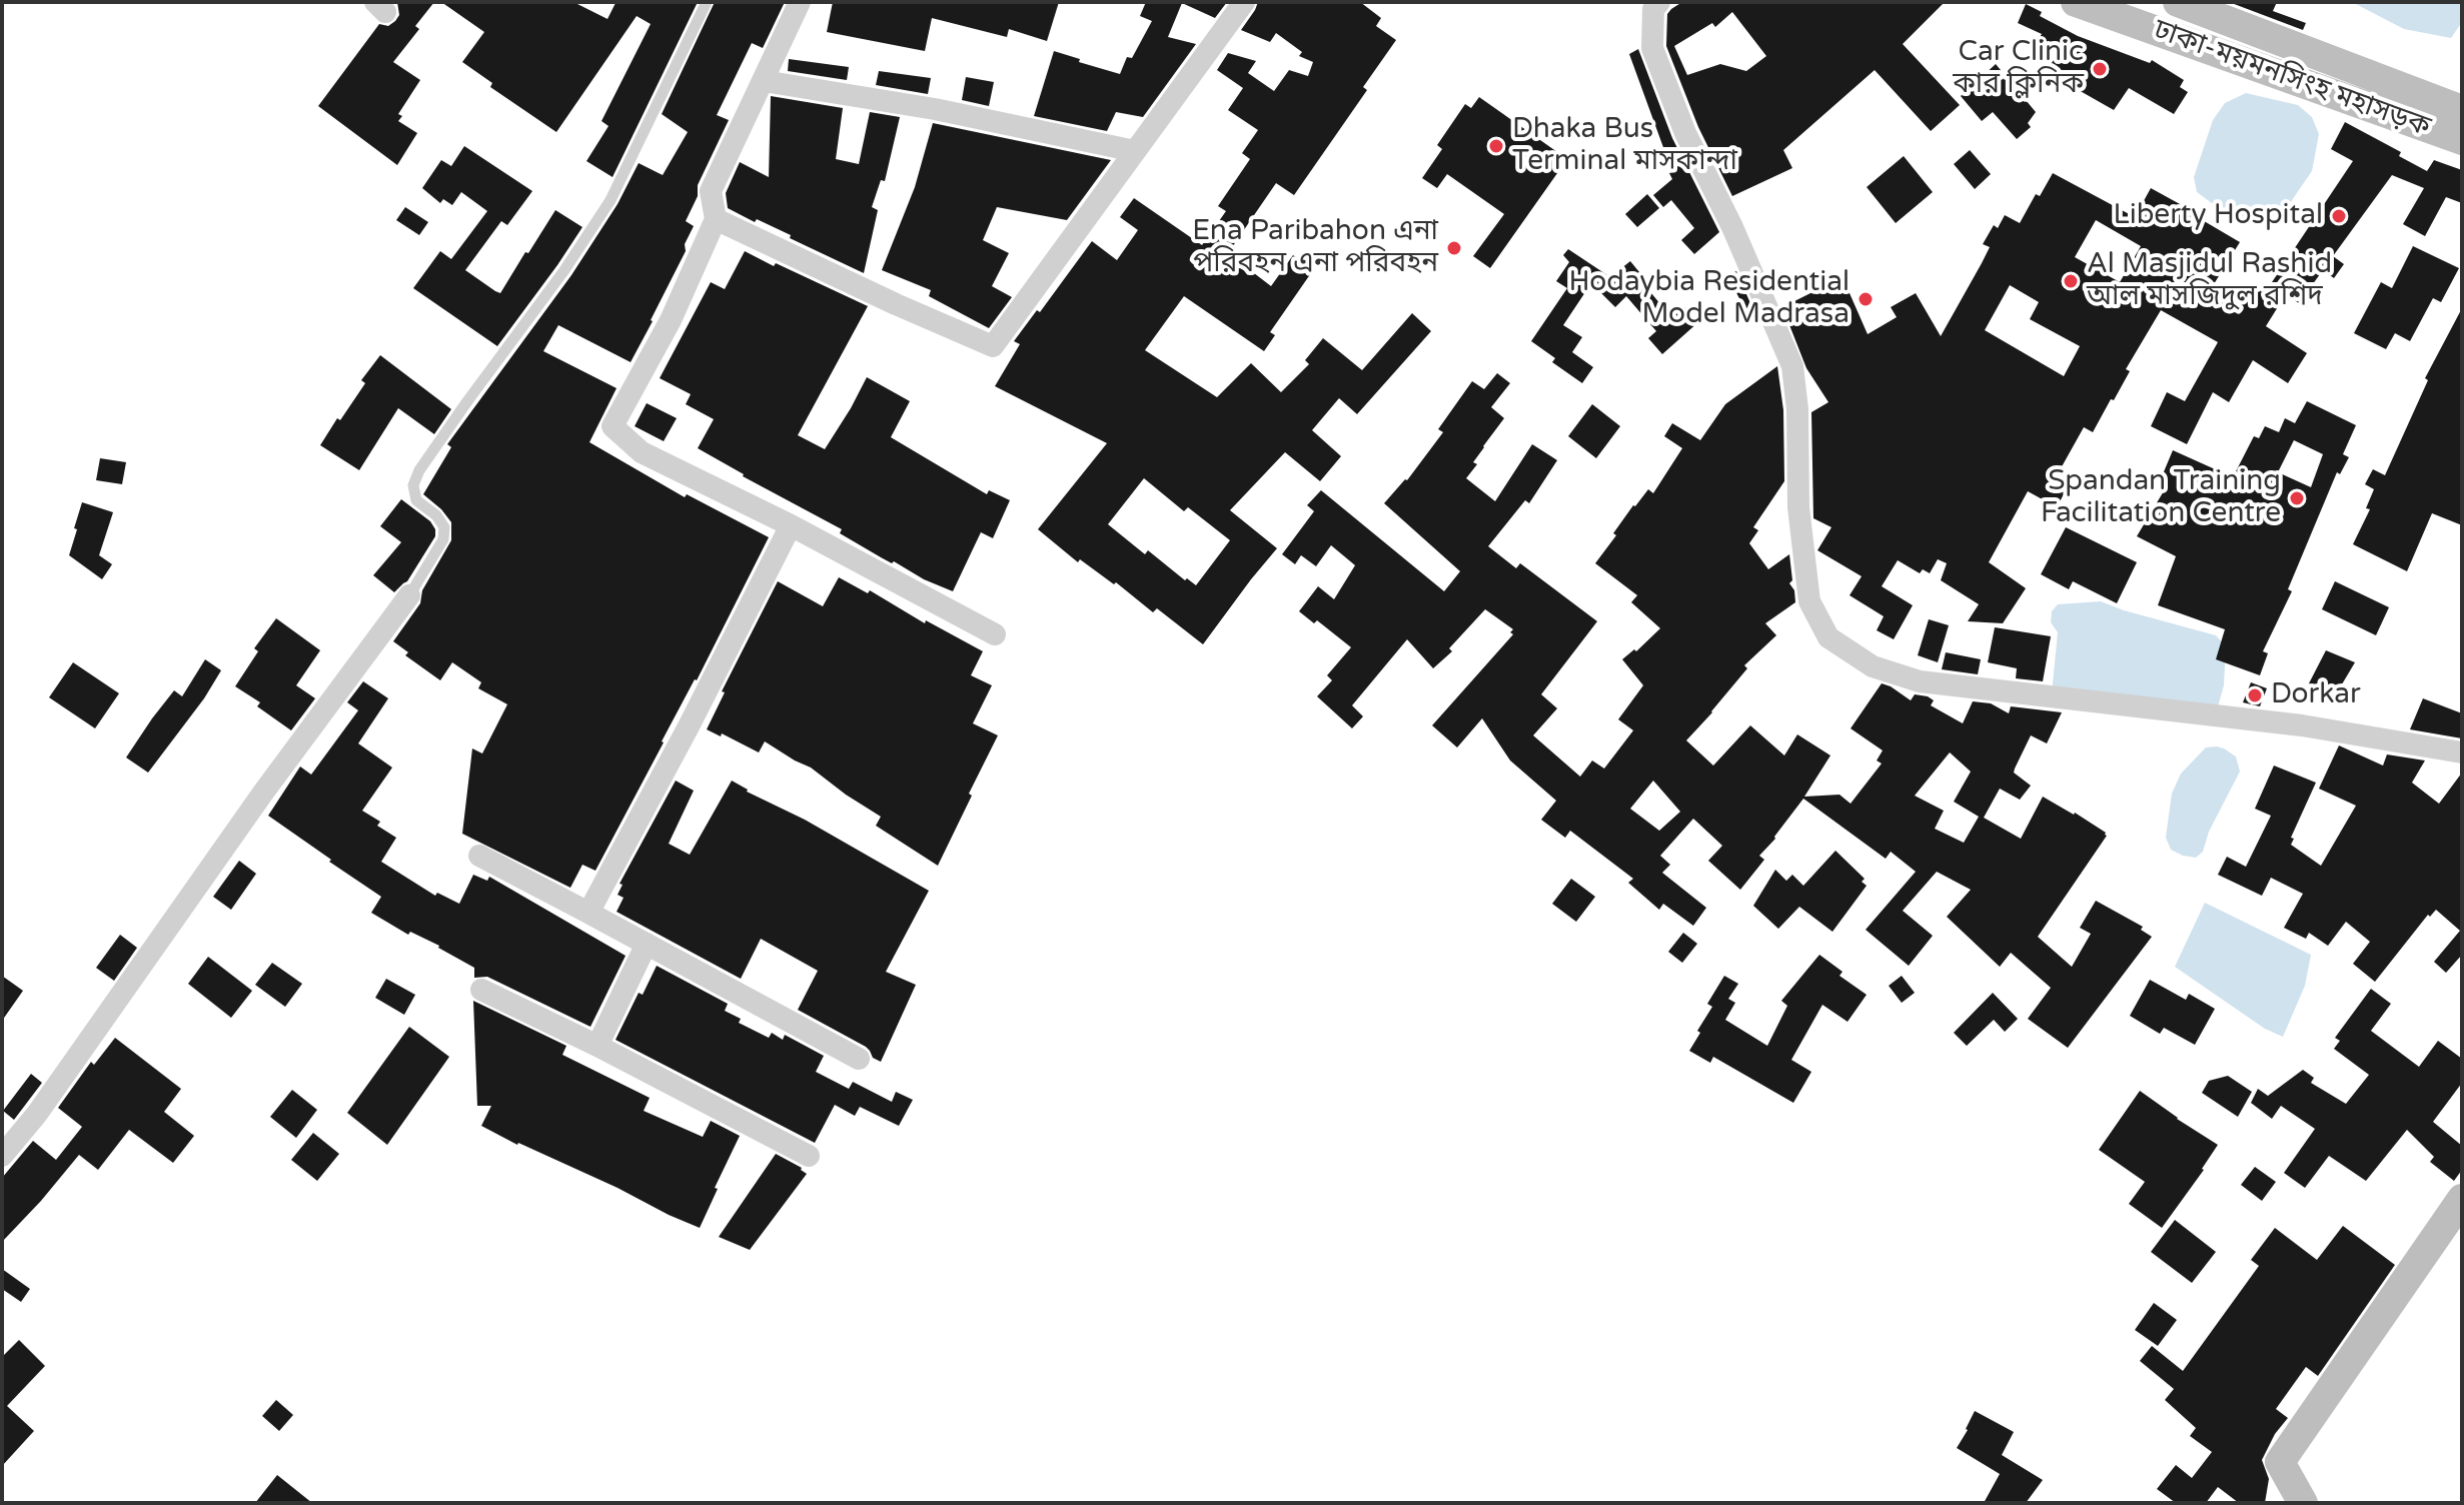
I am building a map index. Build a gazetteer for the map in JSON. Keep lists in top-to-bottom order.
{
  "streets": {
    "main road": ["ঢাকা-ময়মনসিংহ মহাসড়ক"]
  },
  "places": [
    "Car Clinic কার ক্লিনিক",
    "Dhaka Bus Terminal মাসকান্দা",
    "Liberty Hospital",
    "Ena Paribahon এনা পরিবহন এনা পরিবহন",
    "Al Masjidul Rashid আল মাসজিদুল রশিদ",
    "Hodaybia Residential Model Madrasa",
    "Spandan Training Facilitation Centre",
    "Dorkar"
  ]
}
